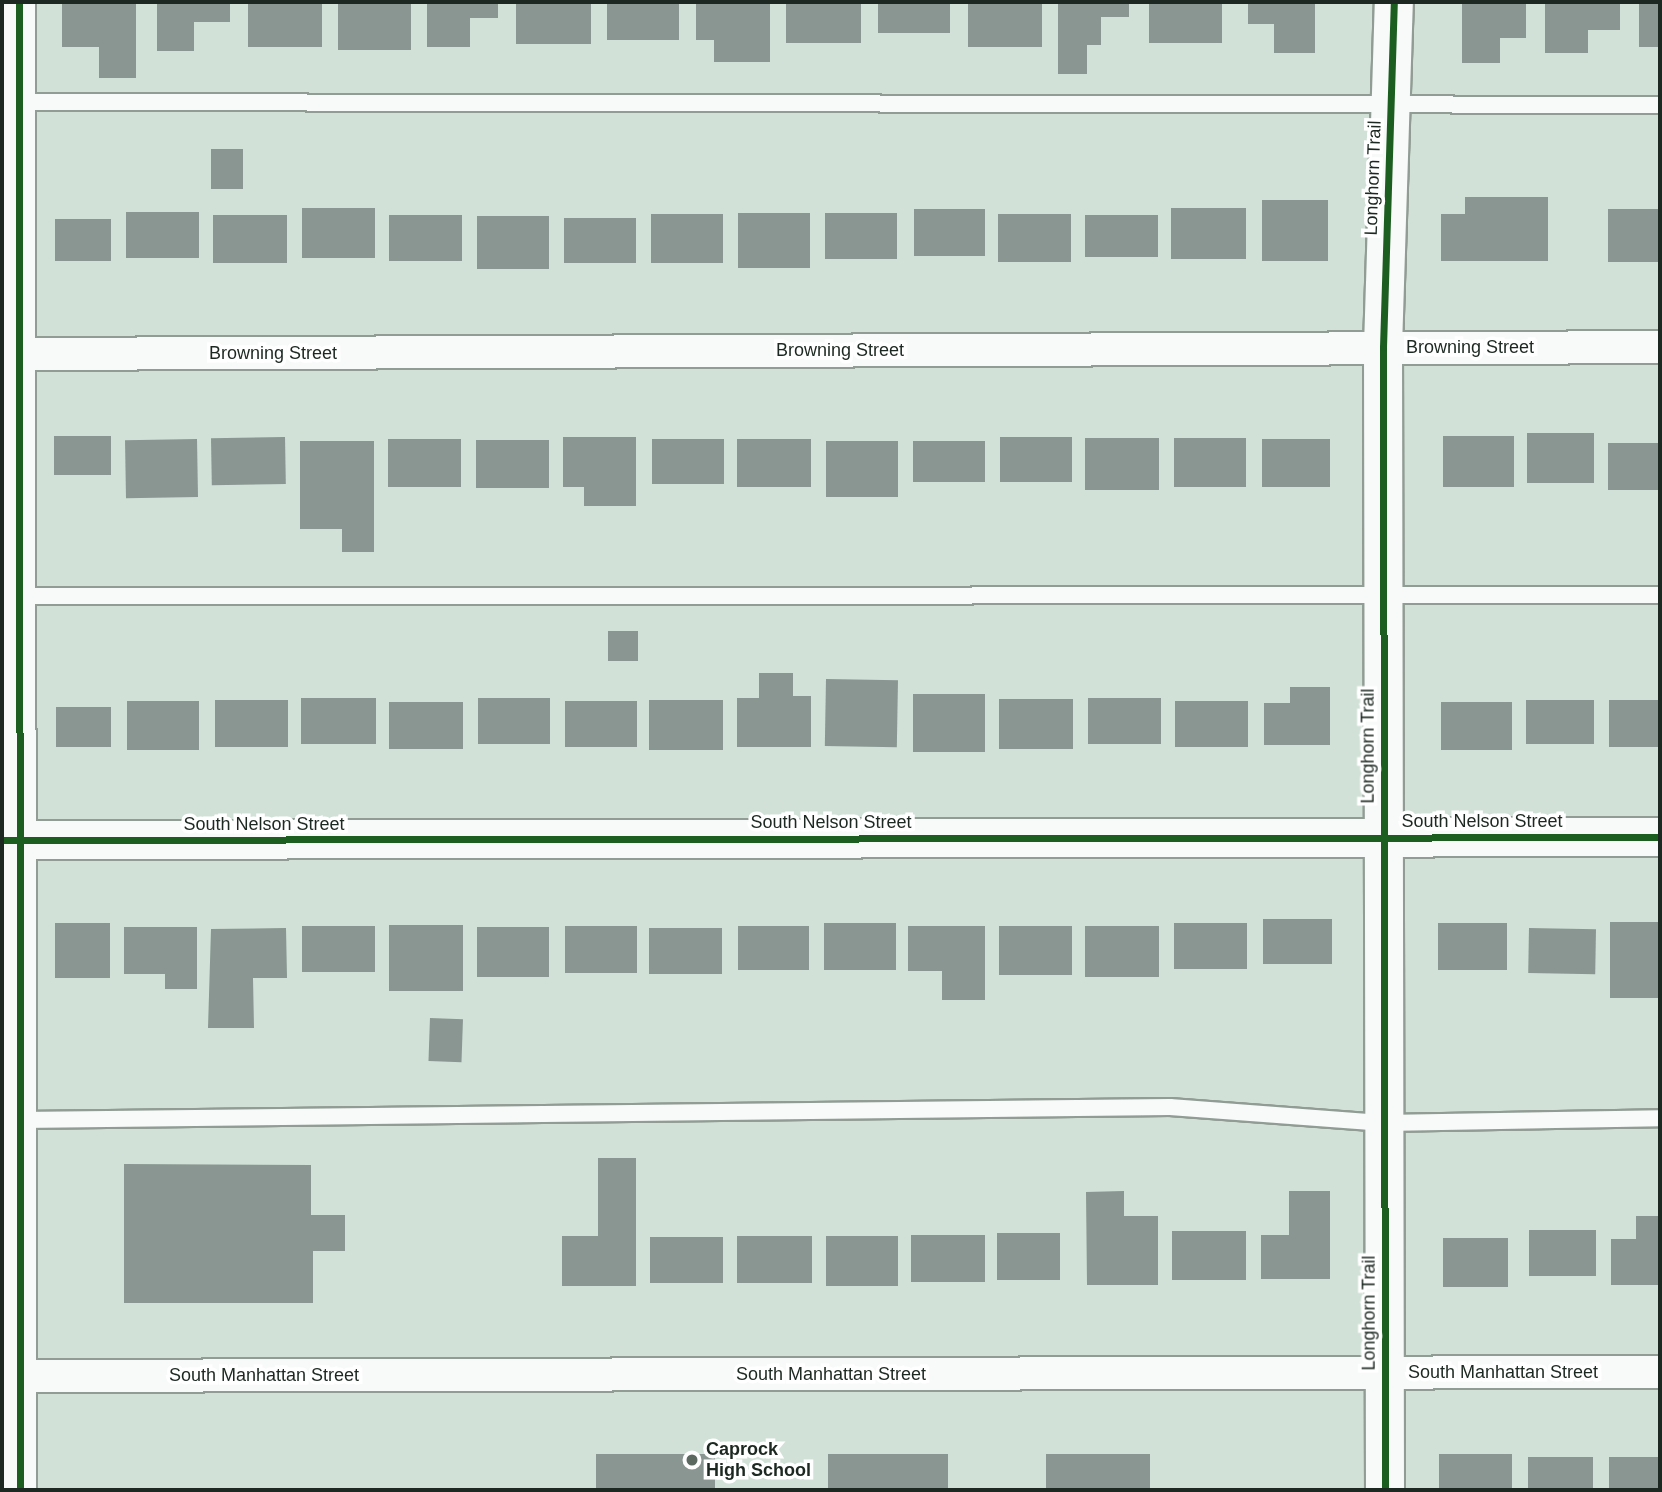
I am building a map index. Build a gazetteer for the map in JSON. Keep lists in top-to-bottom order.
{
  "streets": {
    "street": [
      "Longhorn Trail",
      "Browning Street",
      "South Nelson Street",
      "South Manhattan Street"
    ]
  },
  "crossings": [
    ["Longhorn Trail", "Browning Street"],
    ["Longhorn Trail", "South Nelson Street"],
    ["Longhorn Trail", "South Manhattan Street"]
  ],
  "places": ["Caprock High School"]
}
